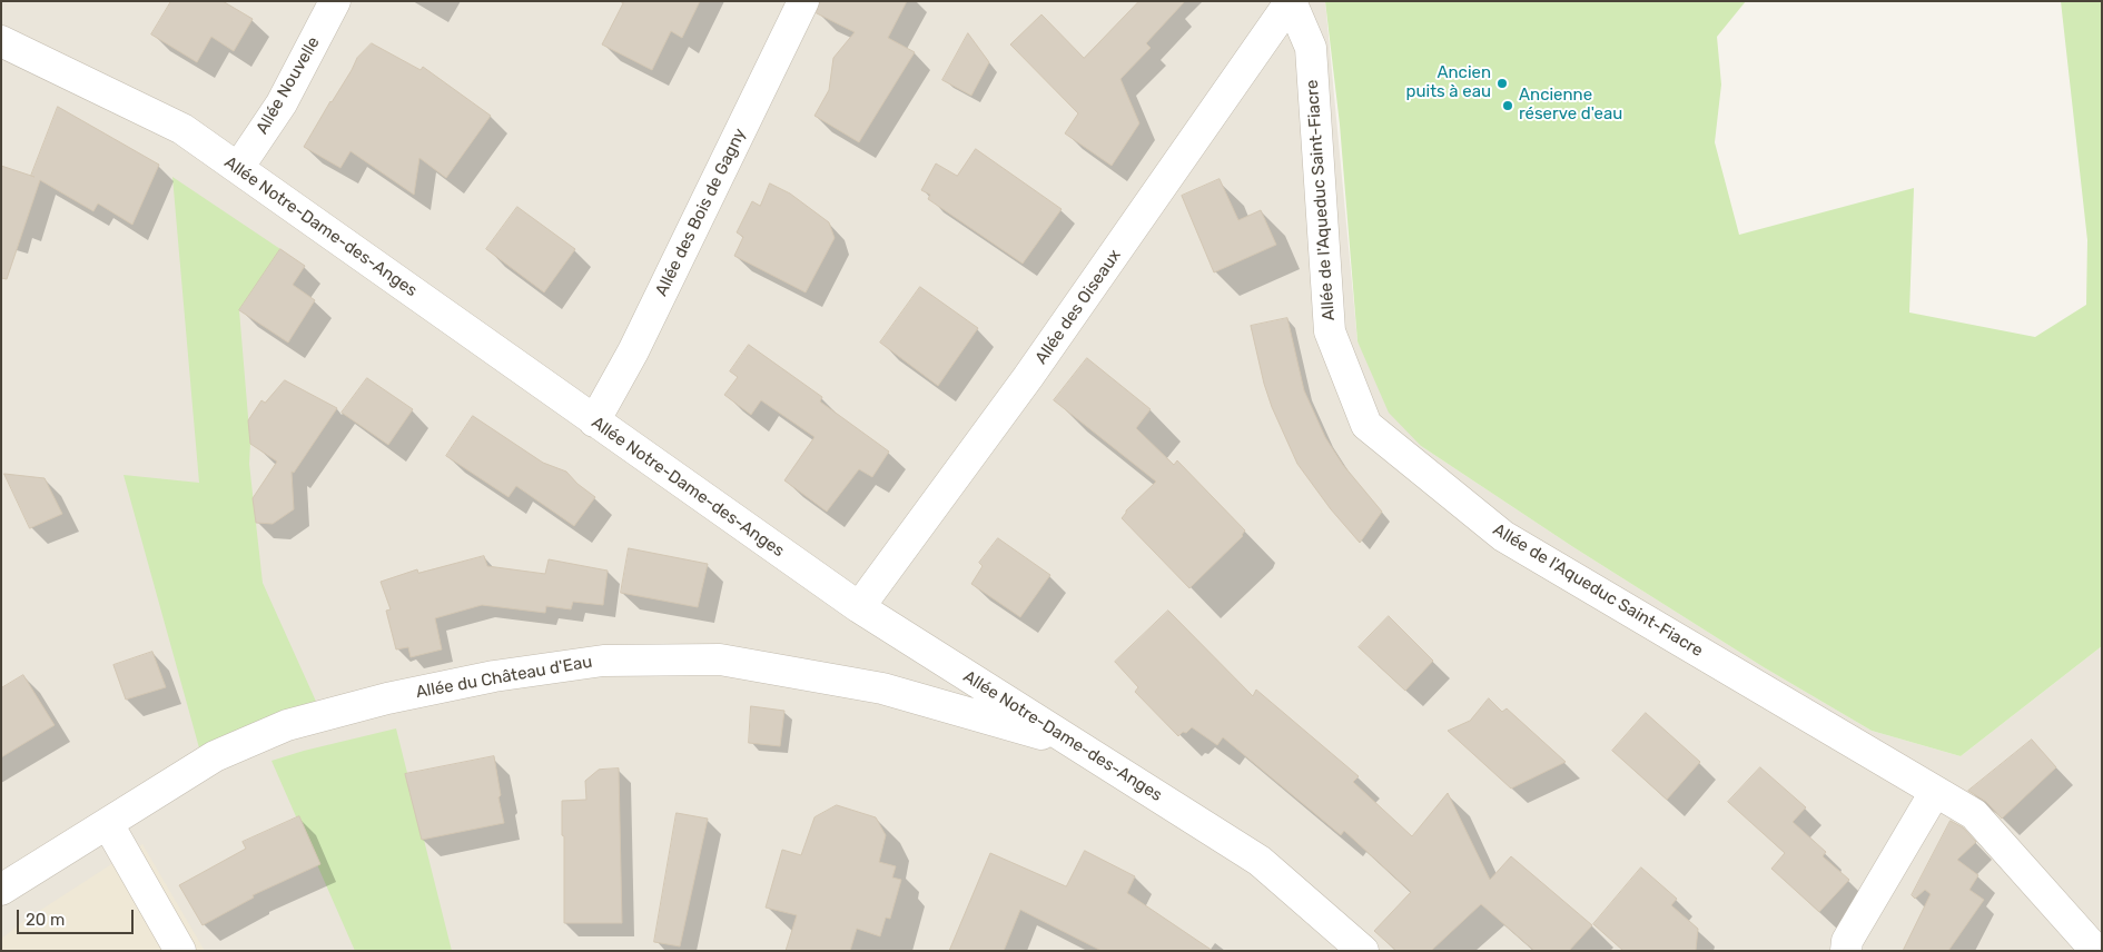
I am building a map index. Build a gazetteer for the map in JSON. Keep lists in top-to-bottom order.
{
  "streets": {
    "street": [
      "Allée Nouvelle",
      "Allée de l'Aqueduc Saint-Fiacre",
      "Allée des Bois de Gagny",
      "Allée Notre-Dame-des-Anges",
      "Allée des Oiseaux",
      "Allée du Château d'Eau"
    ]
  },
  "crossings": [
    ["Allée Nouvelle", "Allée Notre-Dame-des-Anges"],
    ["Allée de l'Aqueduc Saint-Fiacre", "Allée des Oiseaux"],
    ["Allée des Bois de Gagny", "Allée Notre-Dame-des-Anges"],
    ["Allée Notre-Dame-des-Anges", "Allée des Oiseaux"],
    ["Allée Notre-Dame-des-Anges", "Allée du Château d'Eau"]
  ],
  "places": ["Ancien puits à eau", "Ancienne réserve d'eau"],
  "scale_bar": "20 m"
}
